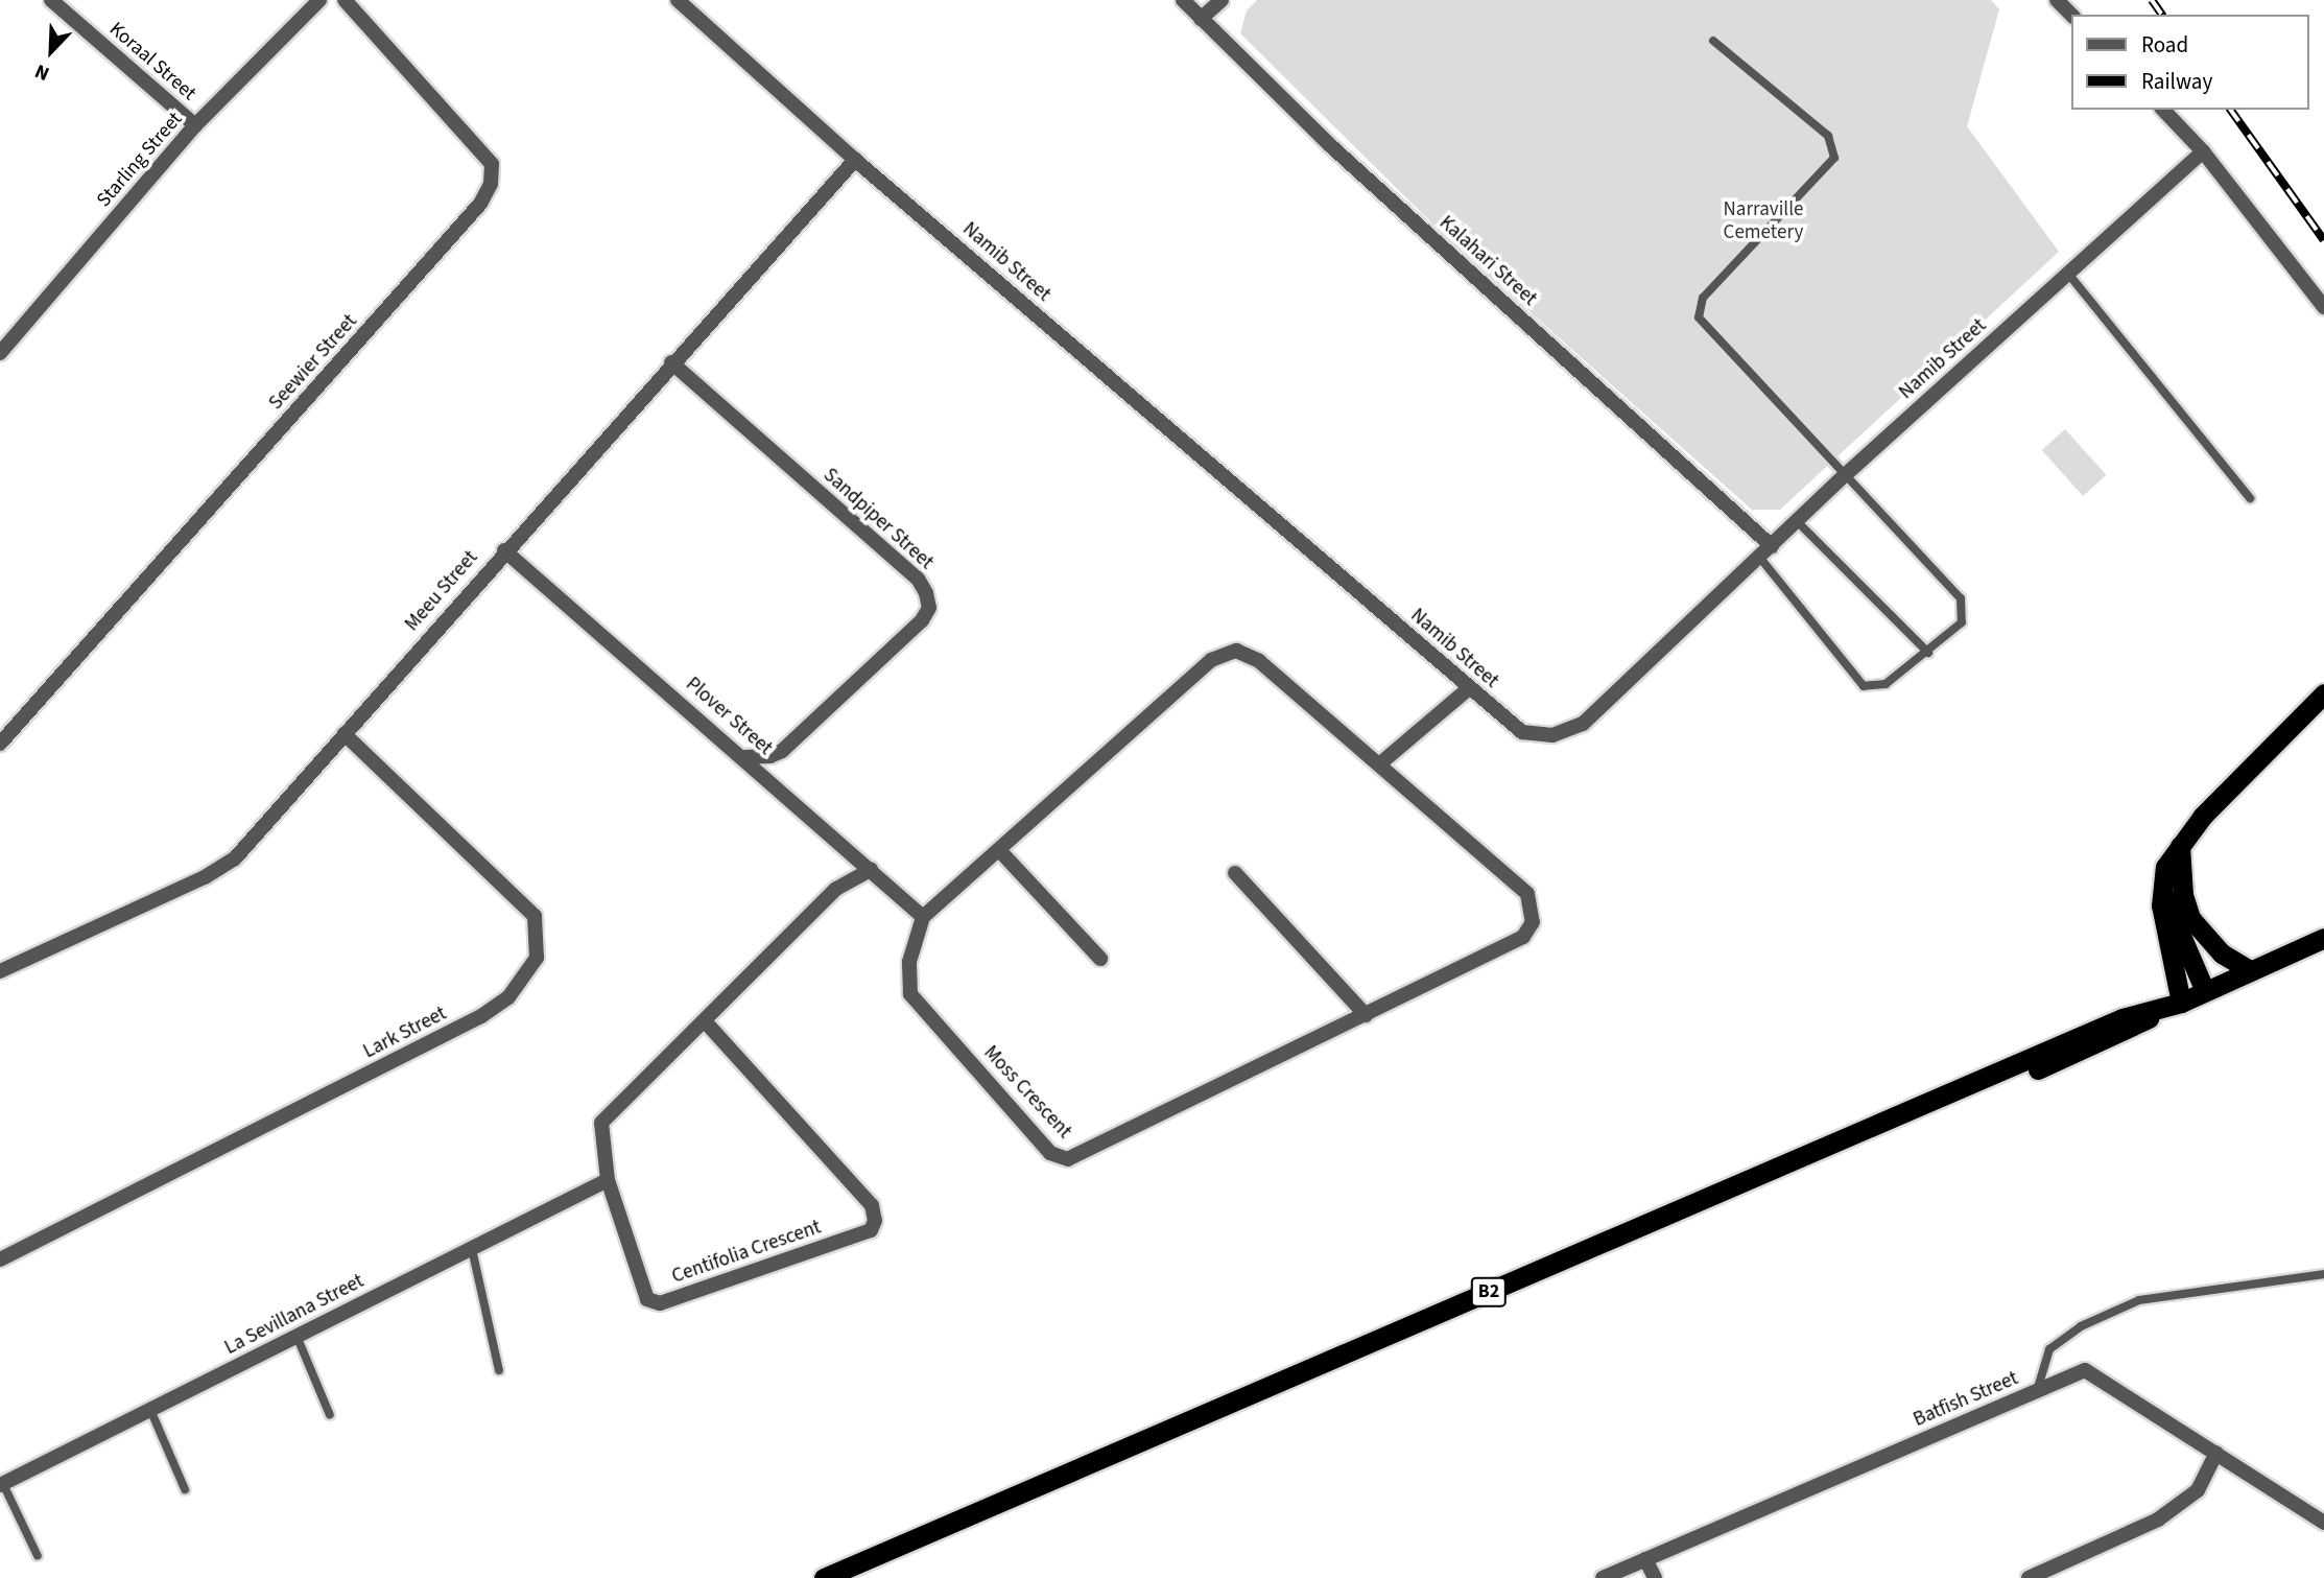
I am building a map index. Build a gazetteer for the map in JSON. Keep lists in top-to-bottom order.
{
  "streets": {
    "highway": ["B2"],
    "street": [
      "Koraal Street",
      "Starling Street",
      "Kalahari Street",
      "Namib Street",
      "Seewier Street",
      "Sandpiper Street",
      "Meeu Street",
      "Plover Street",
      "Lark Street",
      "Moss Crescent",
      "Centifolia Crescent",
      "La Sevillana Street",
      "Batfish Street"
    ]
  },
  "crossings": [
    ["Koraal Street", "Starling Street"],
    ["Kalahari Street", "Namib Street"],
    ["Namib Street", "Meeu Street"],
    ["Sandpiper Street", "Meeu Street"],
    ["Sandpiper Street", "Plover Street"],
    ["Meeu Street", "Plover Street"],
    ["Meeu Street", "Lark Street"],
    ["Plover Street", "Moss Crescent"],
    ["Plover Street", "Centifolia Crescent"],
    ["Centifolia Crescent", "La Sevillana Street"]
  ],
  "parks": ["Narraville Cemetery"],
  "legend": ["Road", "Railway"],
  "north": "bottom left"
}
